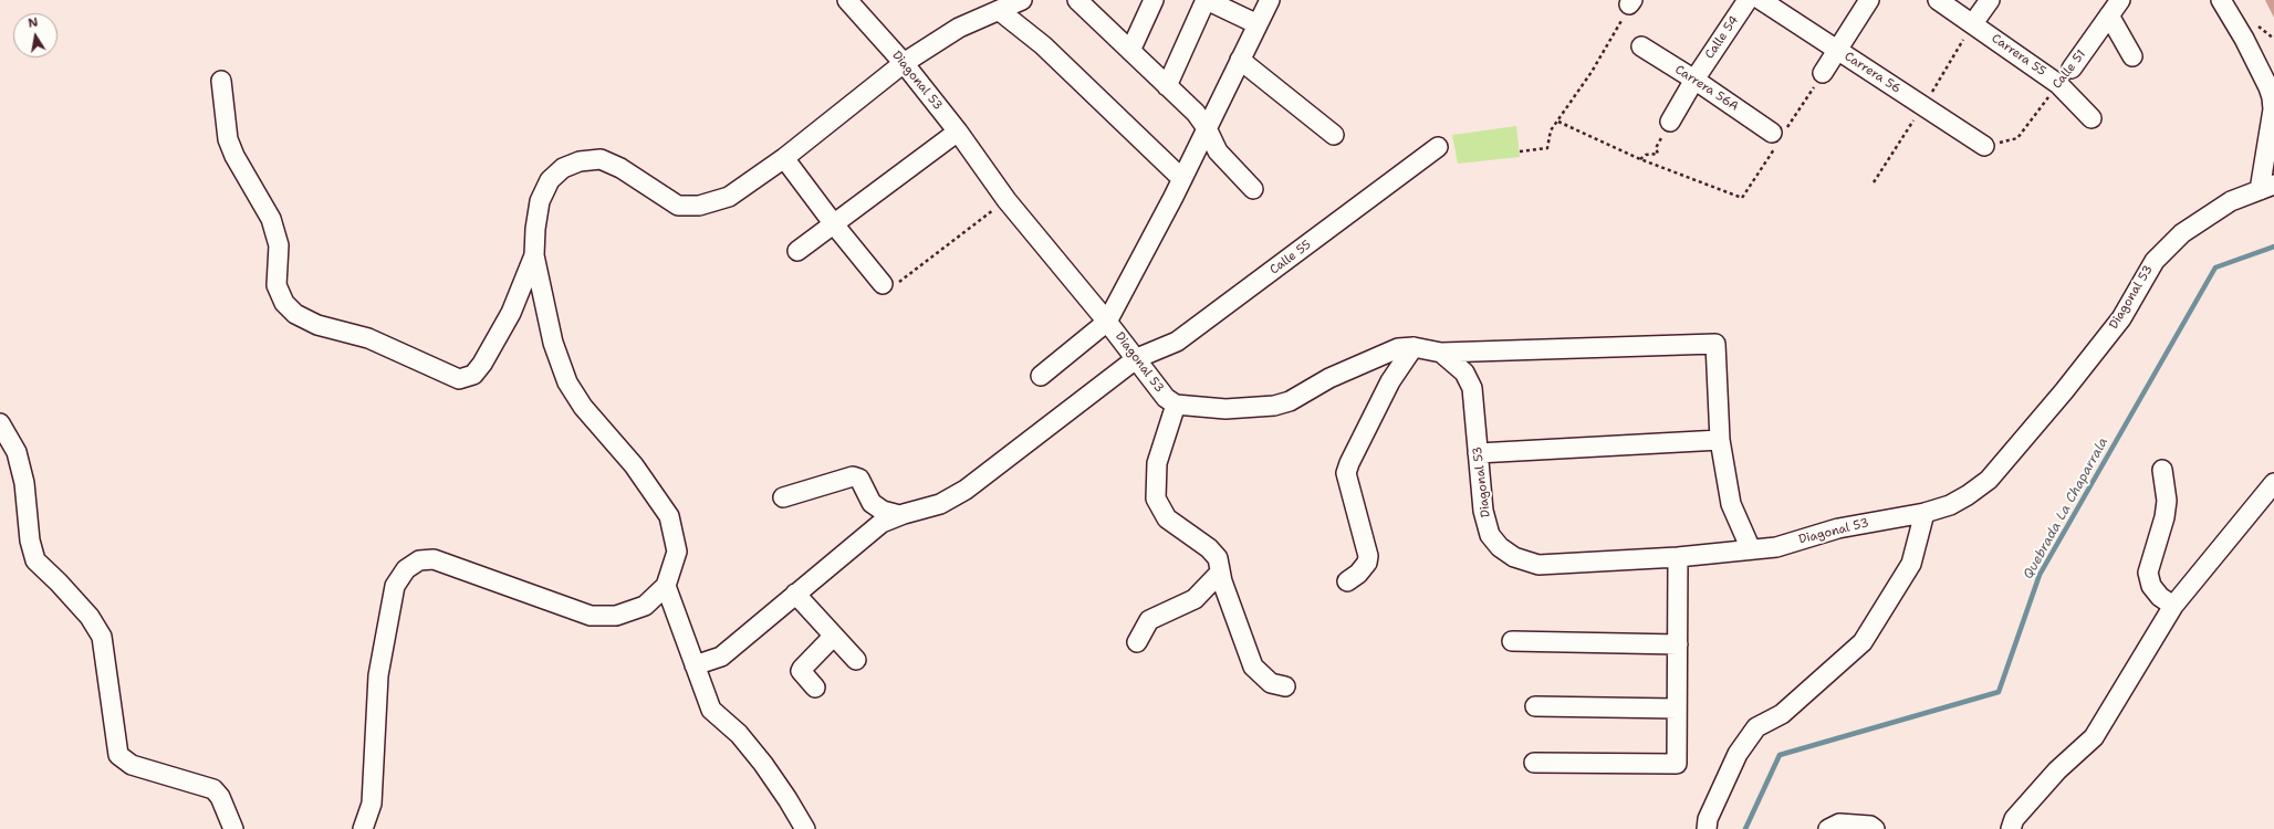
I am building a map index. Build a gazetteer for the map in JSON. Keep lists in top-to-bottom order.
{
  "streets": {
    "street": [
      "Calle 54",
      "Carrera 55",
      "Calle 51",
      "Carrera 56",
      "Diagonal 53",
      "Carrera 56A",
      "Calle 55"
    ]
  },
  "crossings": [
    ["Calle 54", "Carrera 56A"],
    ["Carrera 55", "Calle 51"],
    ["Diagonal 53", "Calle 55"]
  ],
  "water": ["Quebrada La Chaparrala"],
  "north": "top"
}
